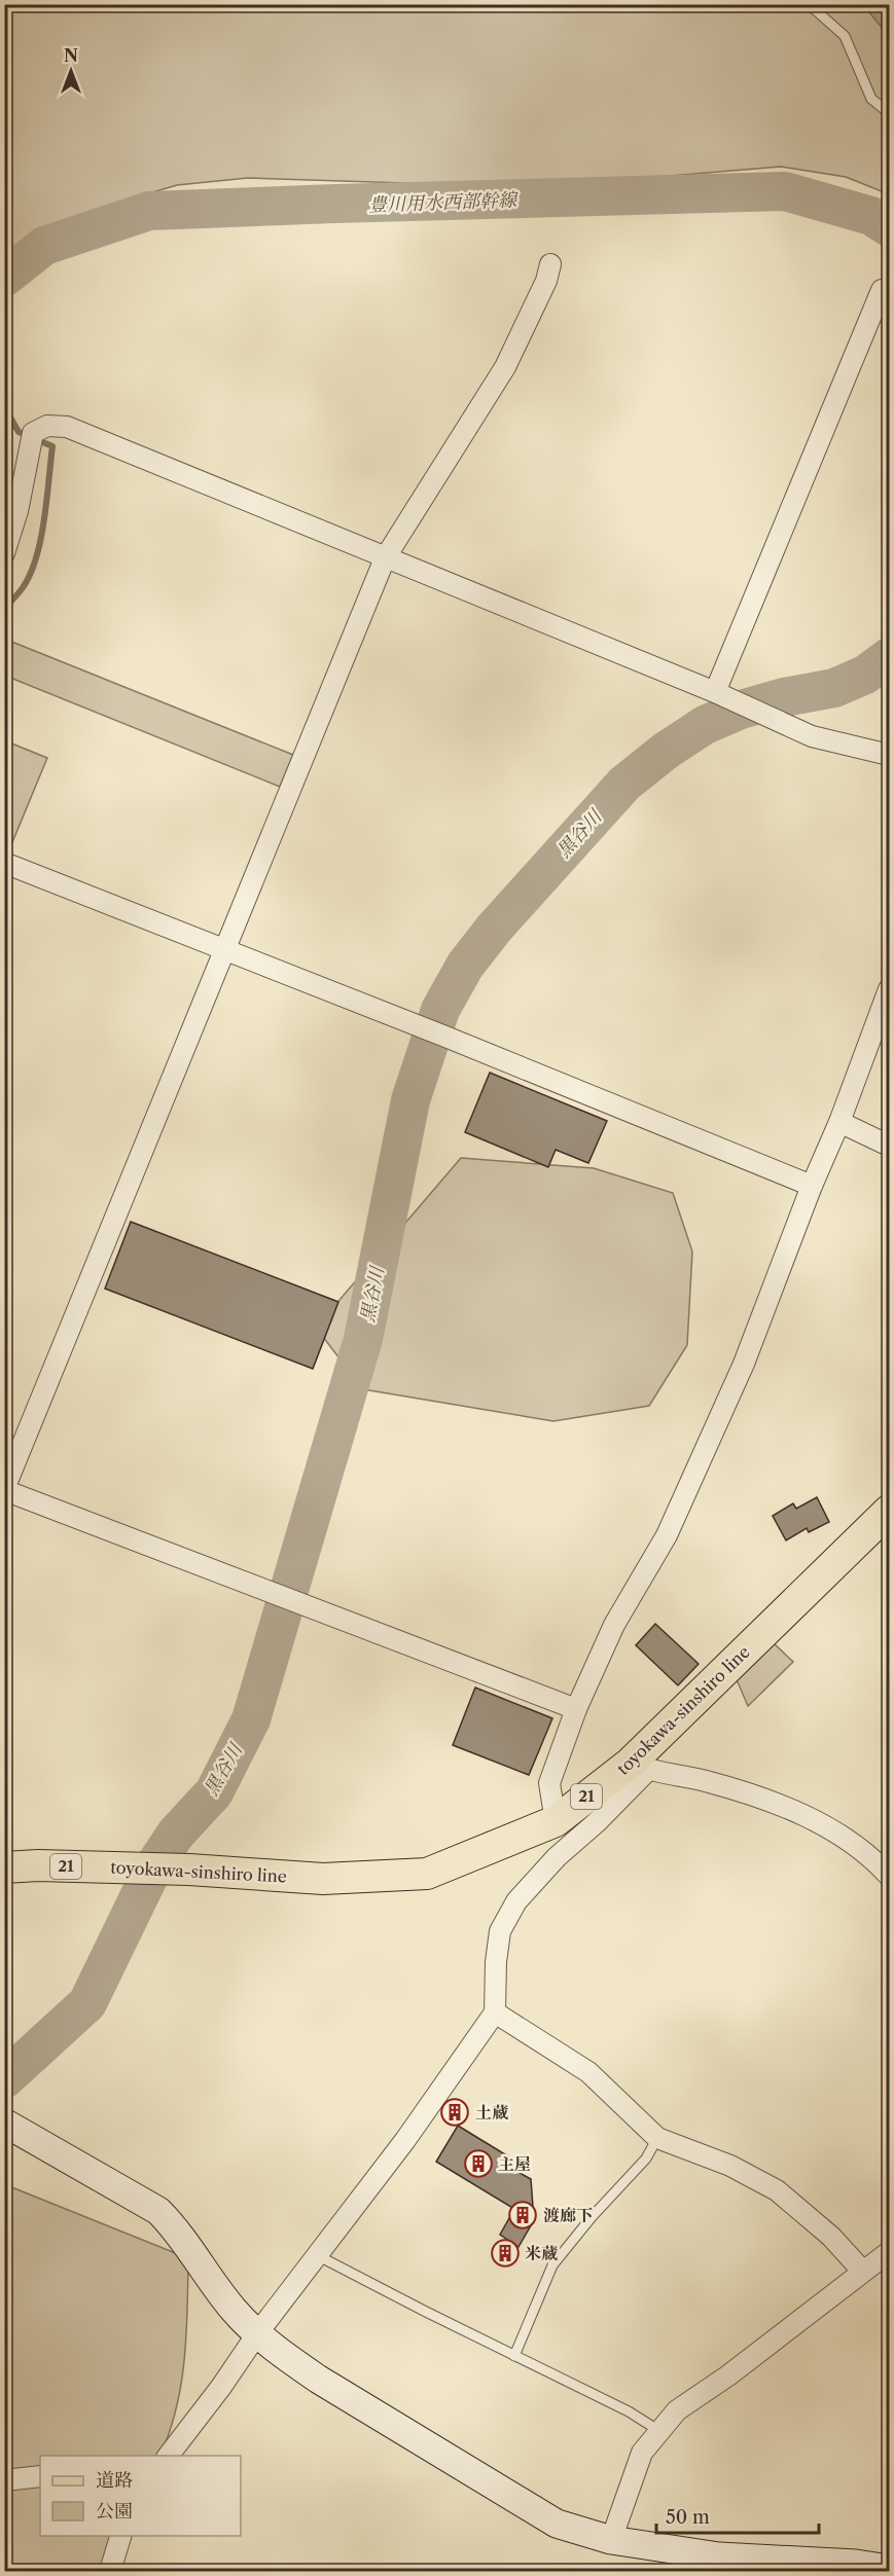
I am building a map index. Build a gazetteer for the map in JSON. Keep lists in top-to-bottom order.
{
  "streets": {
    "main road": ["toyokawa-sinshiro line", "21"]
  },
  "water": ["豊川用水西部幹線", "黒谷川"],
  "places": {
    "building": [
      "土蔵",
      "主屋",
      "渡廊下",
      "米蔵"
    ]
  },
  "legend": ["道路", "公園"],
  "scale_bar": "50 m",
  "north": "top"
}
